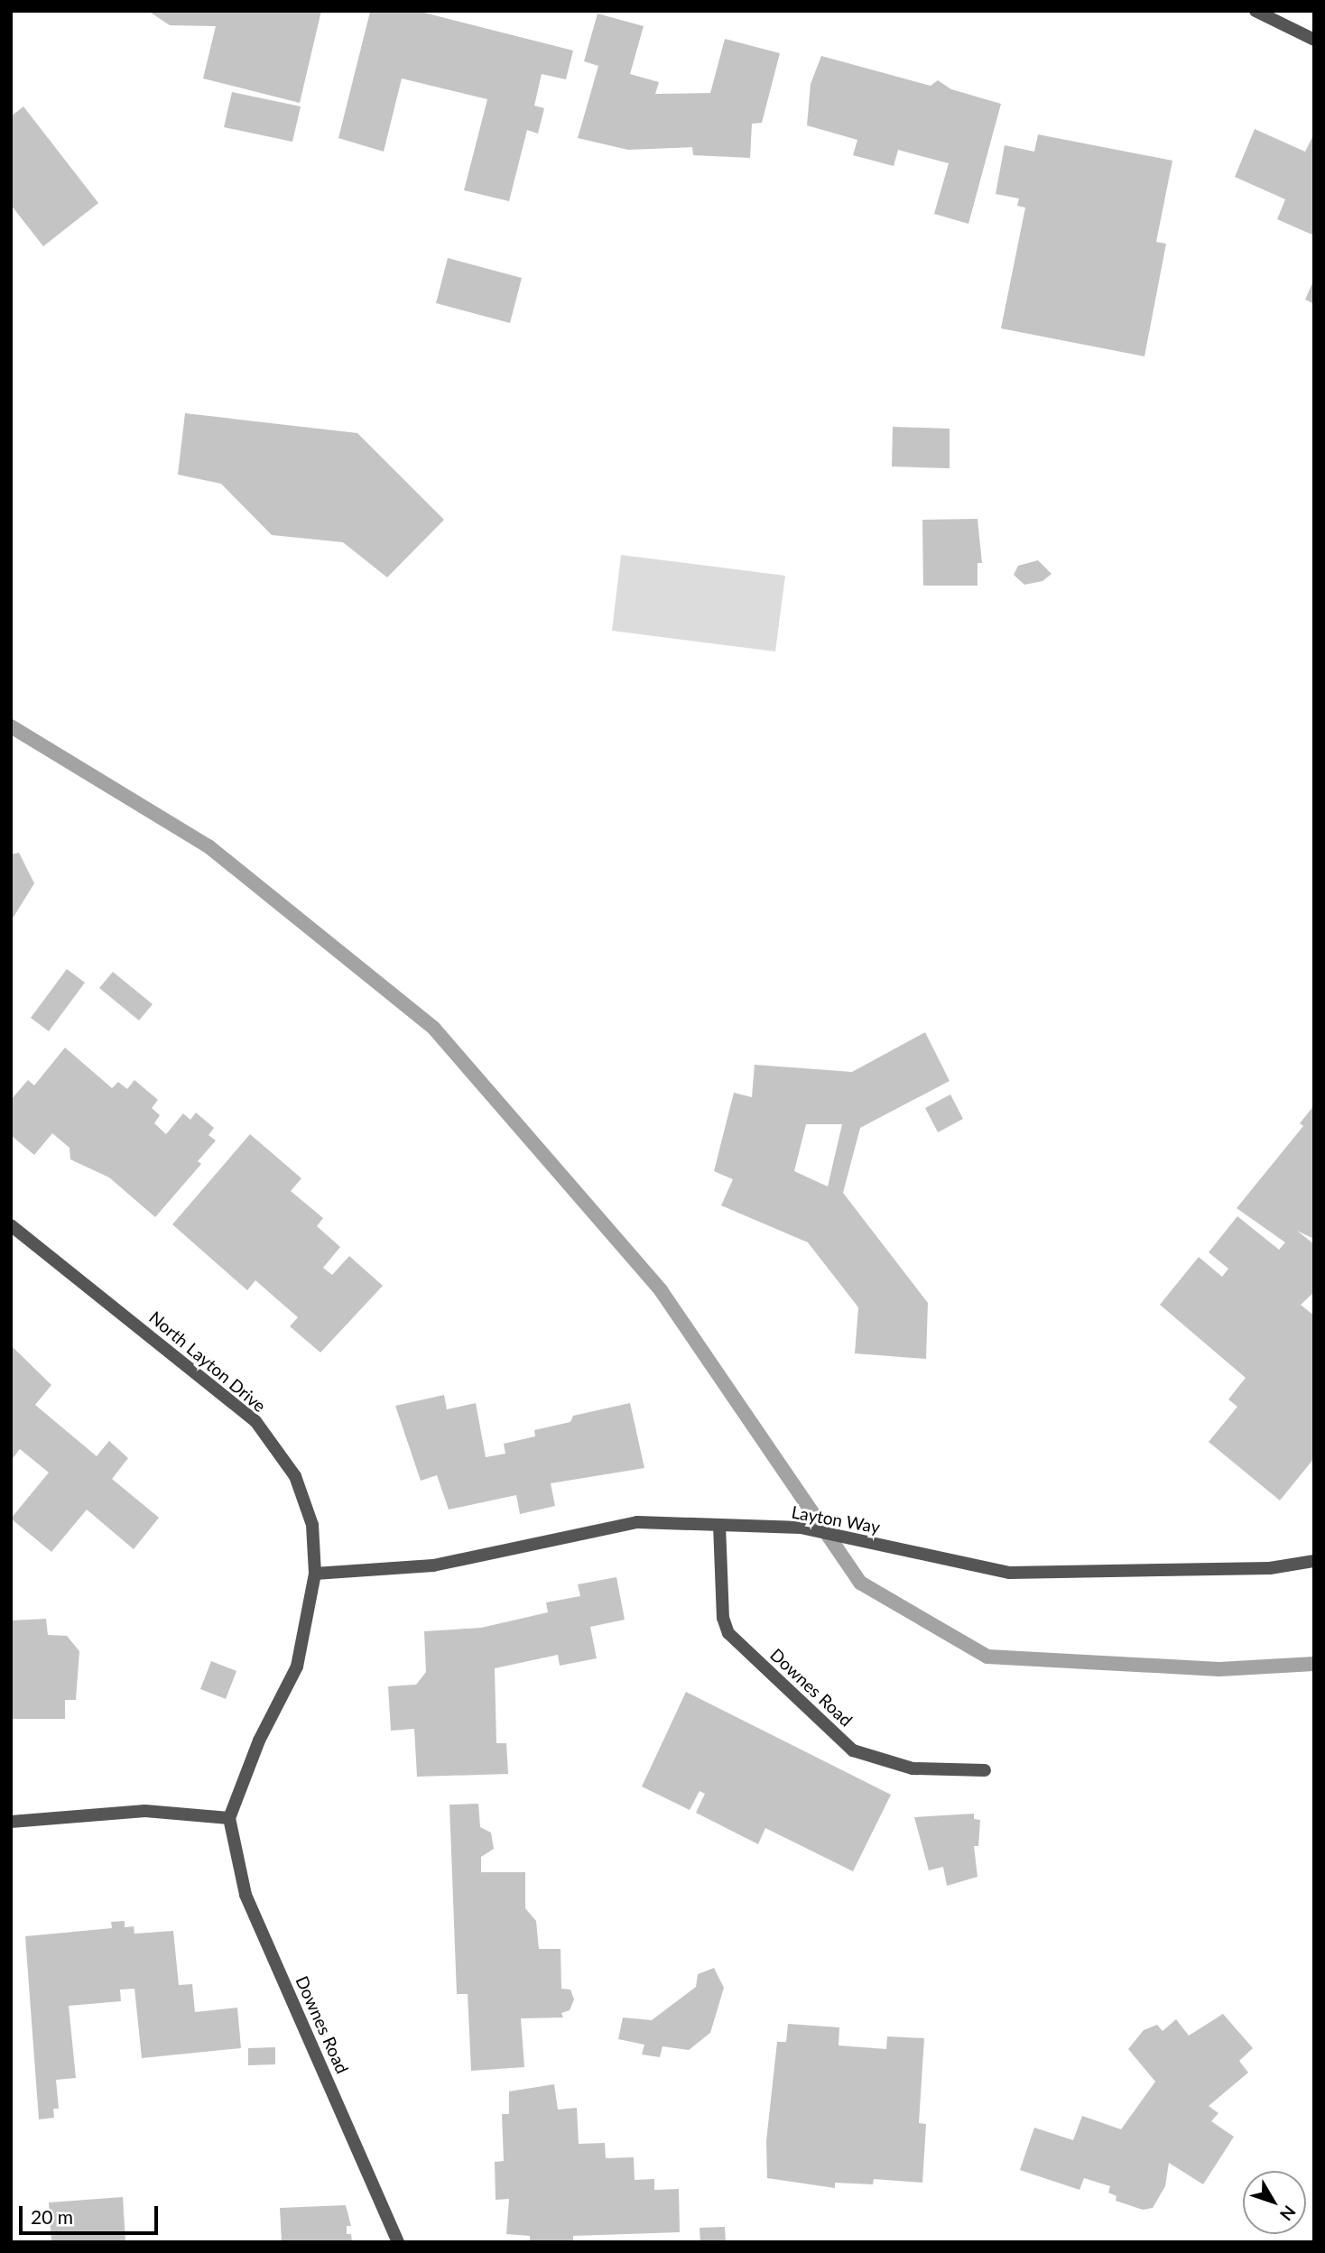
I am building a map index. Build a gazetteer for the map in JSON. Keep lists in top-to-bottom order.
{
  "streets": {
    "street": ["North Layton Drive", "Layton Way", "Downes Road"]
  },
  "crossings": [
    ["North Layton Drive", "Layton Way"],
    ["North Layton Drive", "Downes Road"],
    ["Layton Way", "Downes Road"]
  ],
  "scale_bar": "20 m",
  "north": "bottom right"
}
